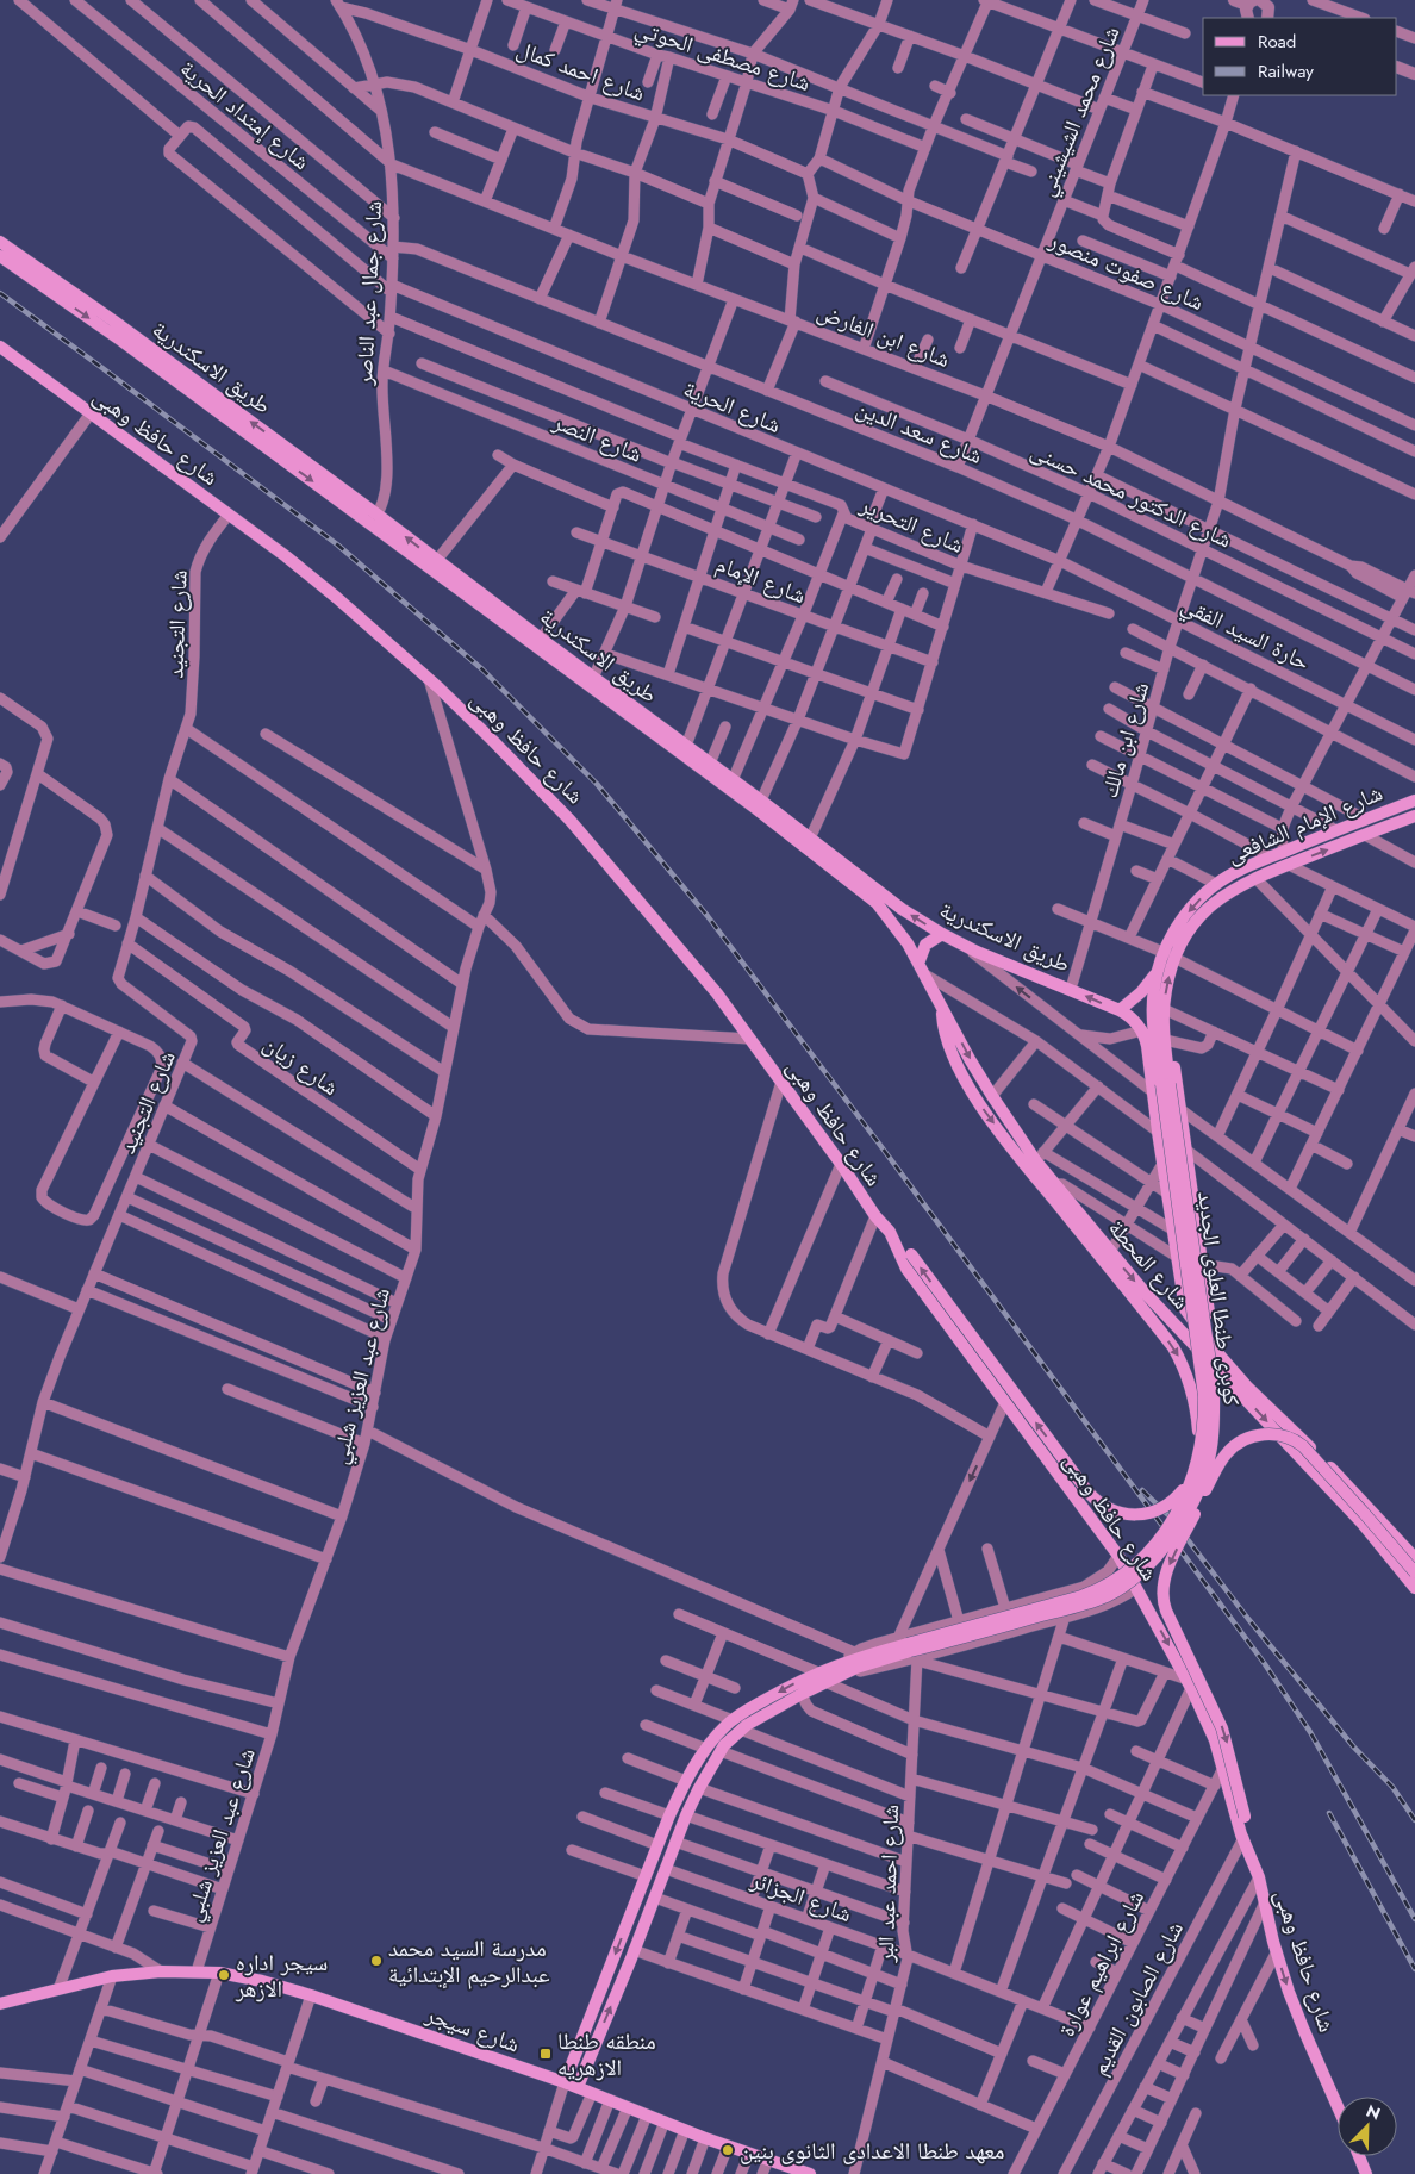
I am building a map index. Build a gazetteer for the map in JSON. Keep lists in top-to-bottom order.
{
  "streets": {
    "main road": [
      "طريق الاسكندرية",
      "شارع حافظ وهبى",
      "شارع الإمام الشافعى",
      "شارع المحطة",
      "كوبرى طنطا العلوى الجديد",
      "شارع سيجر"
    ],
    "street": [
      "شارع مصطفى الحوتي",
      "شارع احمد كمال",
      "شارع محمد الشيشيني",
      "شارع إمتداد الحرية",
      "شارع صفوت منصور",
      "شارع جمال عبد الناصر",
      "شارع ابن الفارض",
      "شارع الحرية",
      "شارع سعد الدين",
      "شارع النصر",
      "شارع الدكتور محمد حسنى",
      "شارع التحرير",
      "شارع الإمام",
      "شارع التجنيد",
      "حارة السيد الفقي",
      "شارع ابن مالك",
      "شارع زيان",
      "شارع عبد العزيز شلبي",
      "شارع احمد عبد البر",
      "شارع الجزائر",
      "شارع ابراهيم عوارة",
      "شارع الصابون القديم"
    ]
  },
  "crossings": [
    ["شارع احمد كمال", "شارع جمال عبد الناصر"],
    ["شارع محمد الشيشيني", "شارع صفوت منصور"],
    ["شارع محمد الشيشيني", "شارع ابن الفارض"],
    ["شارع محمد الشيشيني", "شارع سعد الدين"],
    ["شارع محمد الشيشيني", "شارع الدكتور محمد حسنى"],
    ["شارع إمتداد الحرية", "شارع جمال عبد الناصر"],
    ["شارع صفوت منصور", "شارع ابن مالك"],
    ["شارع جمال عبد الناصر", "شارع ابن الفارض"],
    ["شارع جمال عبد الناصر", "طريق الاسكندرية"],
    ["شارع جمال عبد الناصر", "شارع الحرية"],
    ["شارع جمال عبد الناصر", "شارع سعد الدين"],
    ["شارع جمال عبد الناصر", "شارع النصر"],
    ["شارع جمال عبد الناصر", "شارع التحرير"],
    ["شارع ابن الفارض", "شارع ابن مالك"],
    ["طريق الاسكندرية", "شارع ابن مالك"],
    ["طريق الاسكندرية", "شارع المحطة"],
    ["شارع الحرية", "حارة السيد الفقي"],
    ["شارع سعد الدين", "شارع ابن مالك"],
    ["شارع حافظ وهبى", "شارع التجنيد"],
    ["شارع حافظ وهبى", "شارع عبد العزيز شلبي"],
    ["شارع حافظ وهبى", "شارع ابراهيم عوارة"],
    ["شارع حافظ وهبى", "شارع الصابون القديم"],
    ["شارع الدكتور محمد حسنى", "شارع ابن مالك"],
    ["شارع التجنيد", "شارع زيان"],
    ["حارة السيد الفقي", "شارع ابن مالك"],
    ["شارع الإمام الشافعى", "كوبرى طنطا العلوى الجديد"],
    ["شارع زيان", "شارع عبد العزيز شلبي"],
    ["كوبرى طنطا العلوى الجديد", "شارع احمد عبد البر"],
    ["شارع عبد العزيز شلبي", "شارع سيجر"],
    ["شارع احمد عبد البر", "شارع الجزائر"],
    ["شارع الجزائر", "شارع ابراهيم عوارة"]
  ],
  "places": {
    "other": ["مدرسة السيد محمد عبدالرحيم الإبتدائية", "سيجر اداره الازهر", "معهد طنطا الاعدادى الثانوى بنين"],
    "transit": ["منطقه طنطا الازهريه"]
  },
  "legend": ["Road", "Railway"],
  "north": "top right"
}
